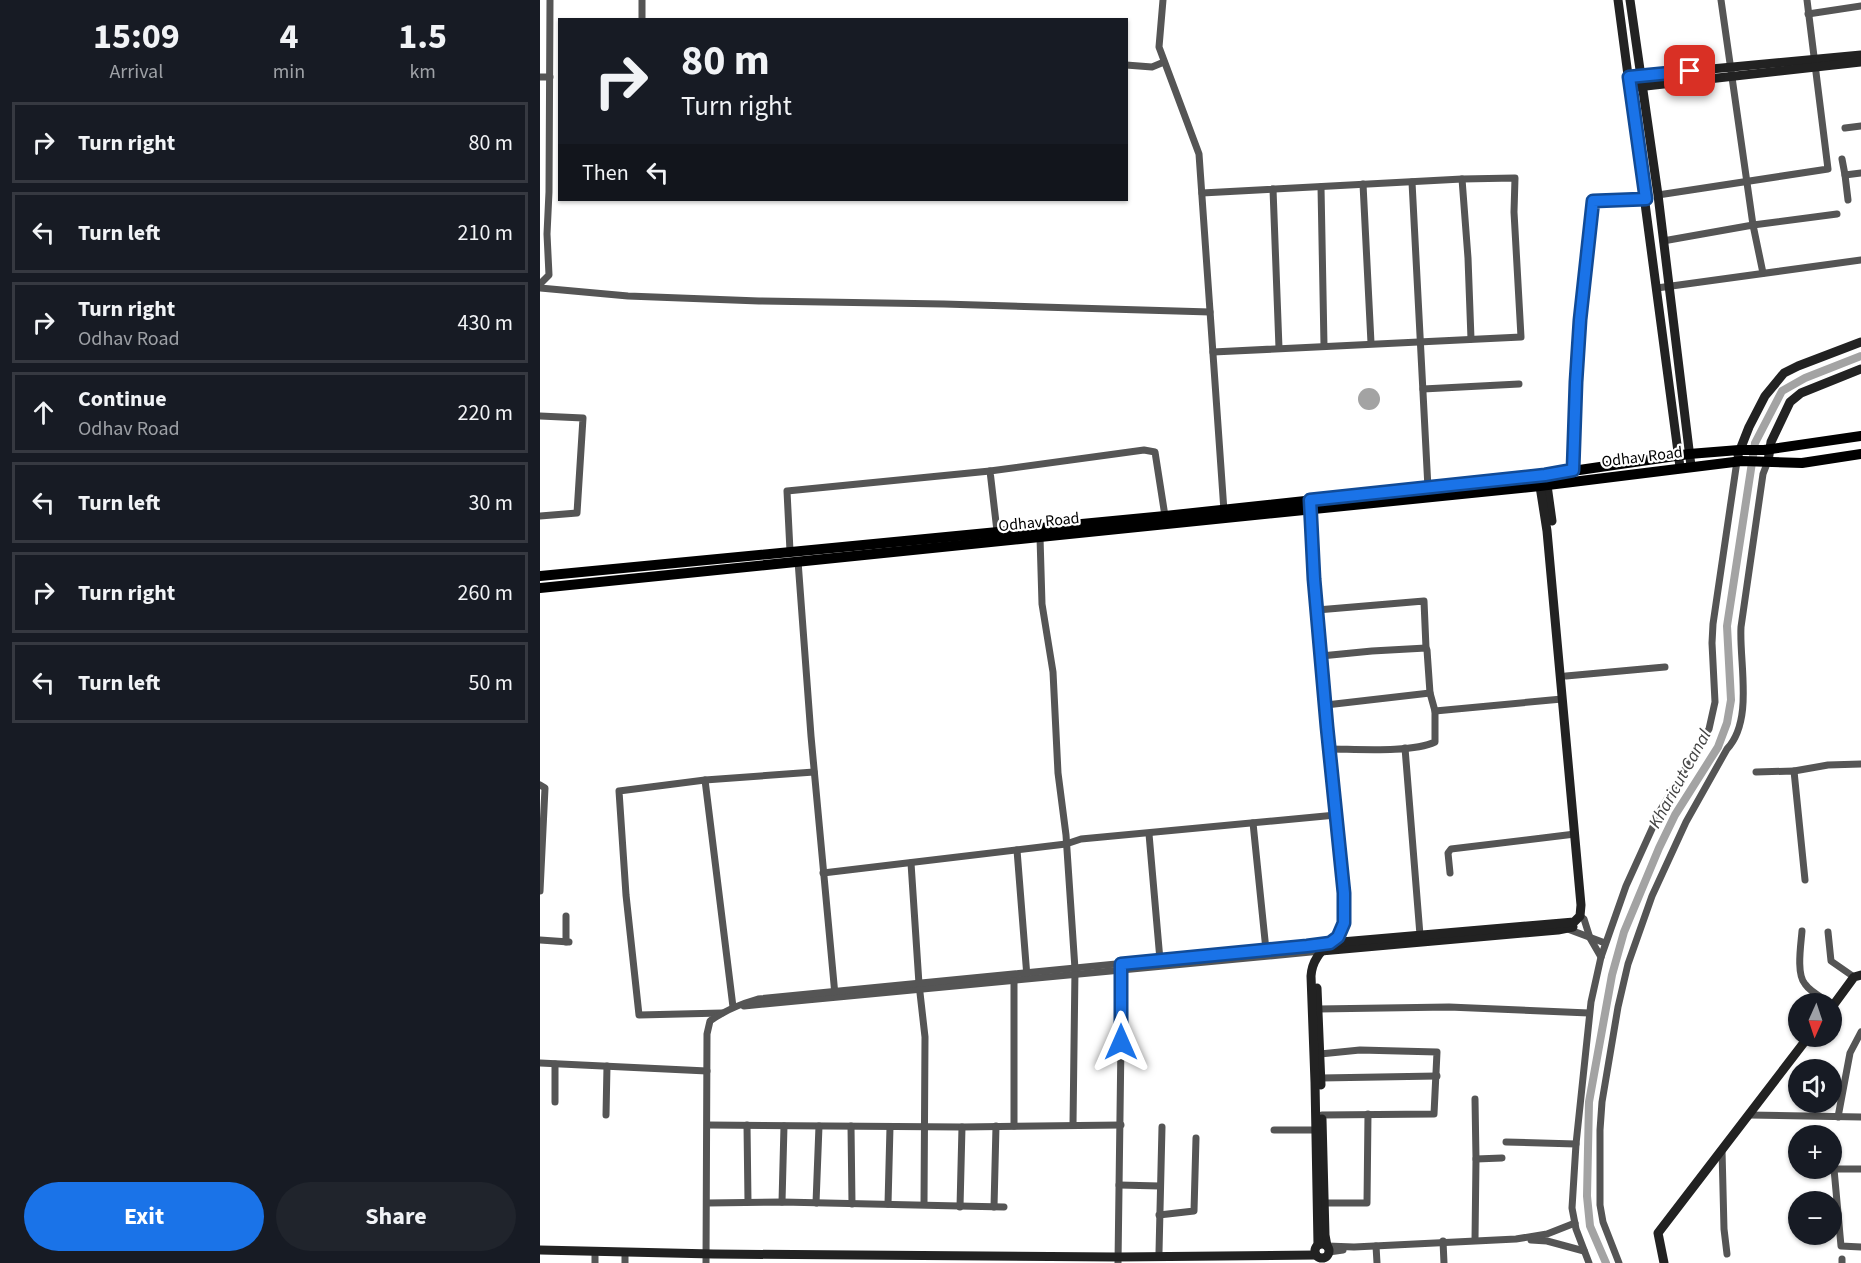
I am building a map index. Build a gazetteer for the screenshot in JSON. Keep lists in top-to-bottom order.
{
  "streets": {
    "main road": ["Odhav Road"]
  },
  "water": ["Kharicut Canal"],
  "north": "bottom",
  "page": {
    "eta": [
      "15:09",
      "Arrival",
      "4",
      "min",
      "1.5",
      "km"
    ],
    "turn": ["80 m", "Turn right"],
    "list": [
      {
        "name": "Turn right",
        "value": "80 m"
      },
      {
        "name": "Turn left",
        "value": "210 m"
      },
      {
        "name": "Turn right",
        "note": "Odhav Road",
        "value": "430 m"
      },
      {
        "name": "Continue",
        "note": "Odhav Road",
        "value": "220 m"
      },
      {
        "name": "Turn left",
        "value": "30 m"
      },
      {
        "name": "Turn right",
        "value": "260 m"
      },
      {
        "name": "Turn left",
        "value": "50 m"
      }
    ],
    "then": "Then",
    "map_buttons": ["+", "−"],
    "buttons": ["Exit", "Share"]
  }
}
